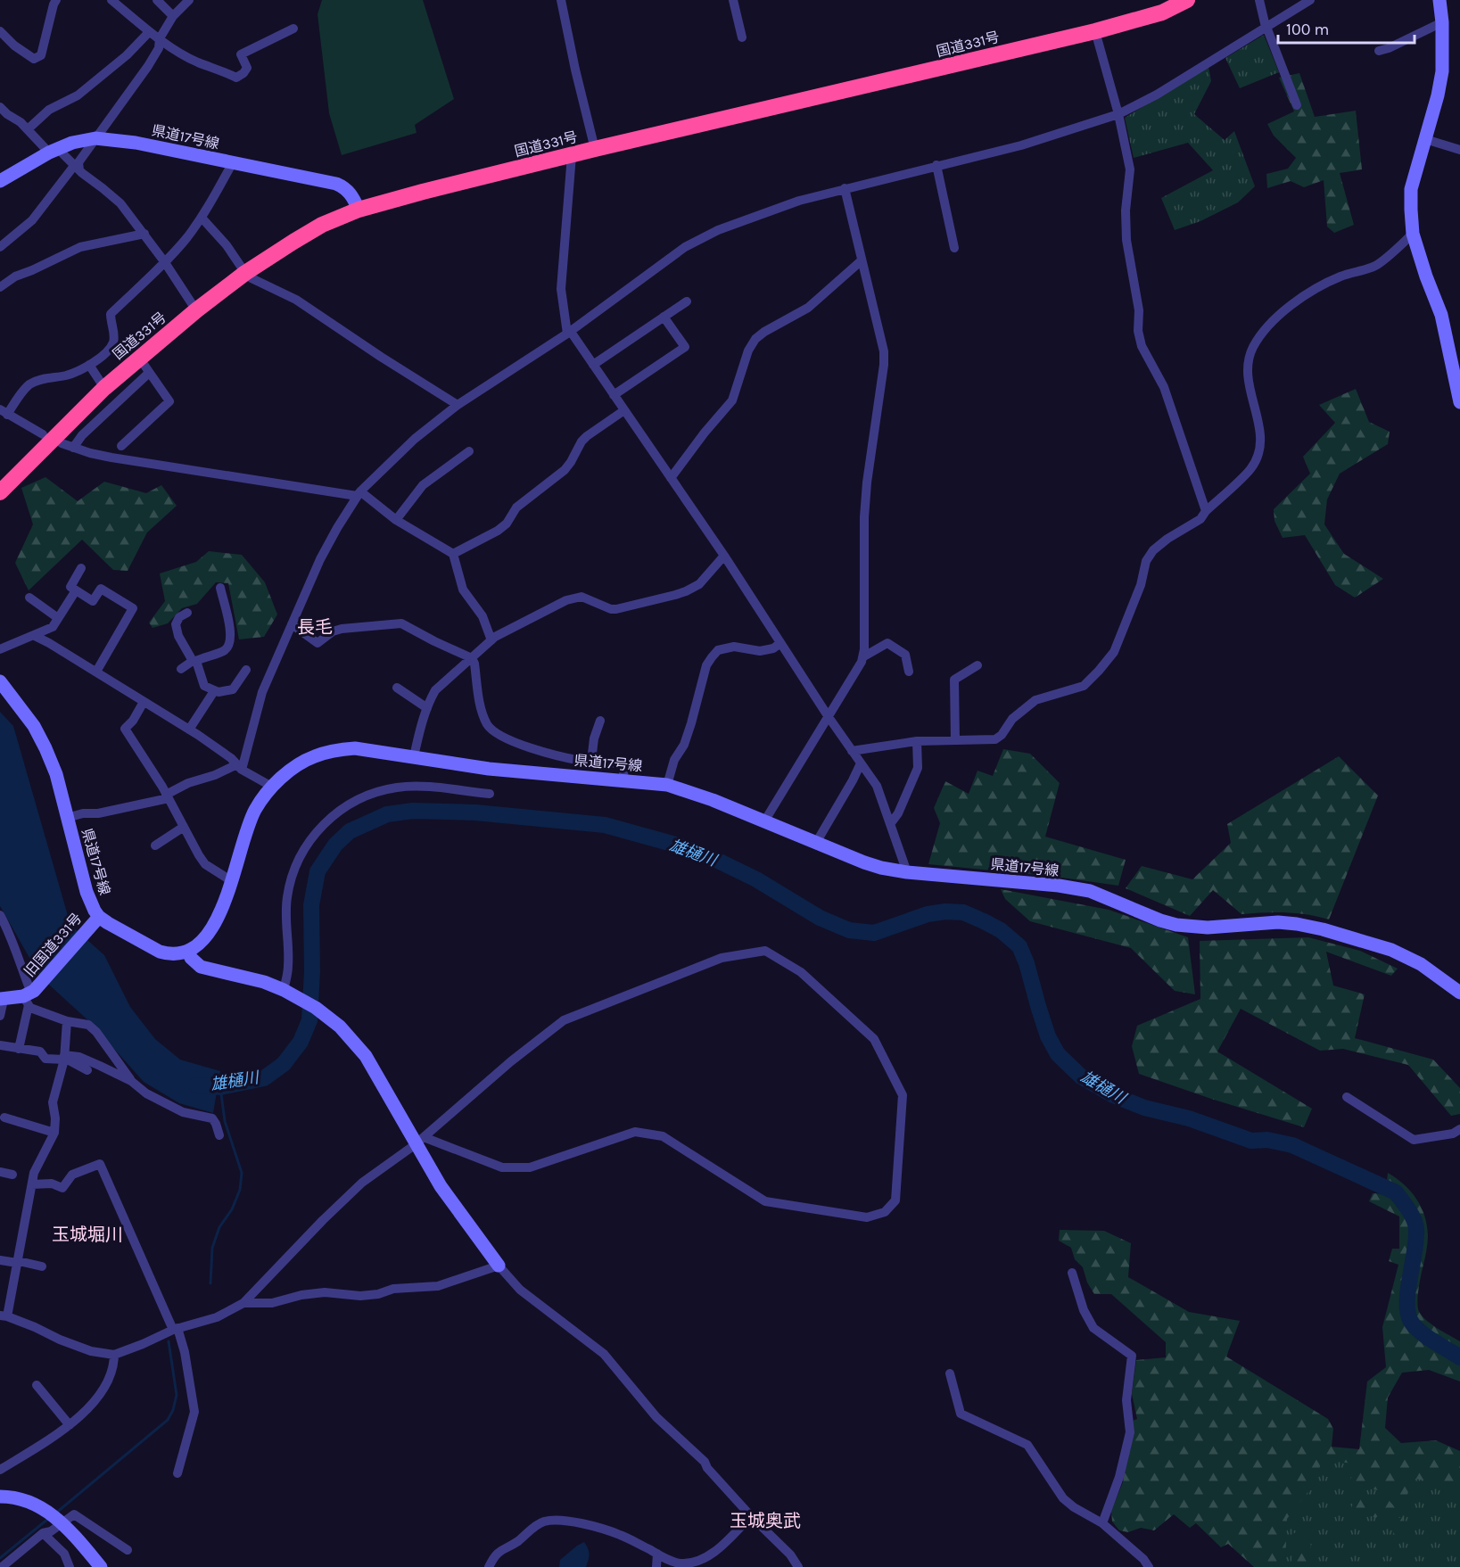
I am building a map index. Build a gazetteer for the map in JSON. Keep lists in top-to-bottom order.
{
  "streets": {
    "highway": ["国道331号"],
    "main road": ["県道17号線", "旧国道331号"]
  },
  "crossings": [
    ["国道331号", "県道17号線"],
    ["県道17号線", "旧国道331号"]
  ],
  "districts": ["長毛", "玉城堀川", "玉城奥武"],
  "water": ["雄樋川"],
  "scale_bar": "100 m"
}
